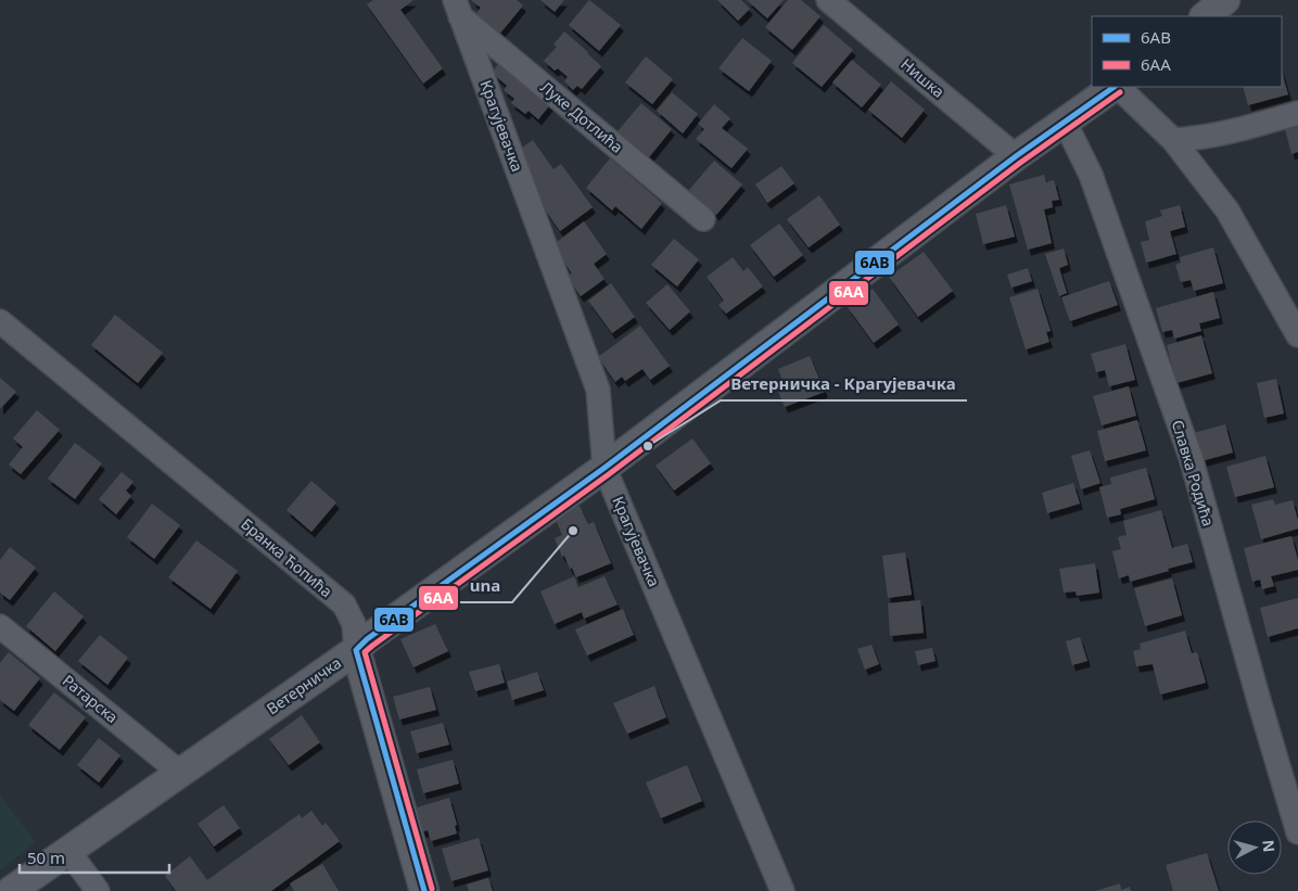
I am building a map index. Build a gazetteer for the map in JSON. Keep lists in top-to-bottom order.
{
  "streets": {
    "street": [
      "Нишка",
      "Луке Дотлића",
      "Крагујевачка",
      "Славка Родића",
      "Бранка Ћопића",
      "Ветерничка",
      "Ратарска"
    ]
  },
  "crossings": [
    ["Нишка", "Ветерничка"],
    ["Луке Дотлића", "Крагујевачка"],
    ["Крагујевачка", "Ветерничка"],
    ["Славка Родића", "Ветерничка"],
    ["Бранка Ћопића", "Ветерничка"],
    ["Ветерничка", "Ратарска"]
  ],
  "places": ["Ветерничка - Крагујевачка", "una"],
  "lines": ["transit line 6AB", "transit line 6AA"],
  "legend": ["6AB", "6AA"],
  "scale_bar": "50 m",
  "north": "right"
}
